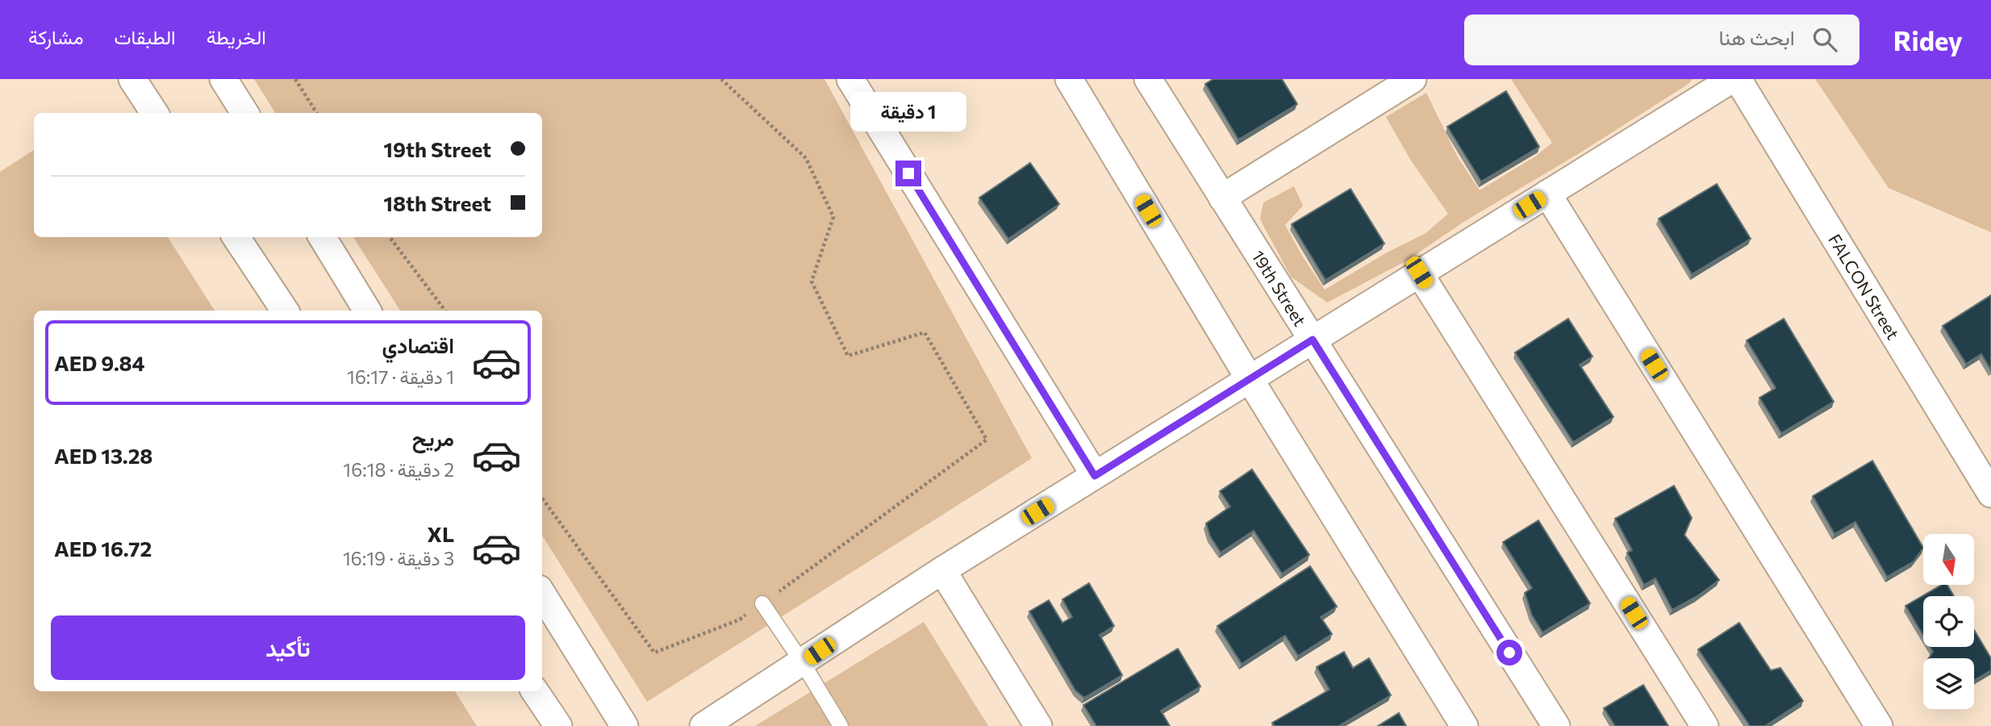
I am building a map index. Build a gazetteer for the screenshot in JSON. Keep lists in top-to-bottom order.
{
  "streets": {
    "street": ["FALCON Street", "19th Street"]
  },
  "north": "bottom",
  "page": {
    "header": "Ridey",
    "search": "ابحث هنا",
    "nav": ["الخريطة", "الطبقات", "مشاركة"],
    "bubble": "1 دقيقة",
    "banner": ["19th Street", "18th Street"],
    "list": [
      {
        "name": "اقتصادي",
        "note": "1 دقيقة · 16:17",
        "value": "AED 9.84"
      },
      {
        "name": "مريح",
        "note": "2 دقيقة · 16:18",
        "value": "AED 13.28"
      },
      {
        "name": "XL",
        "note": "3 دقيقة · 16:19",
        "value": "AED 16.72"
      }
    ],
    "buttons": "تأكيد"
  }
}
